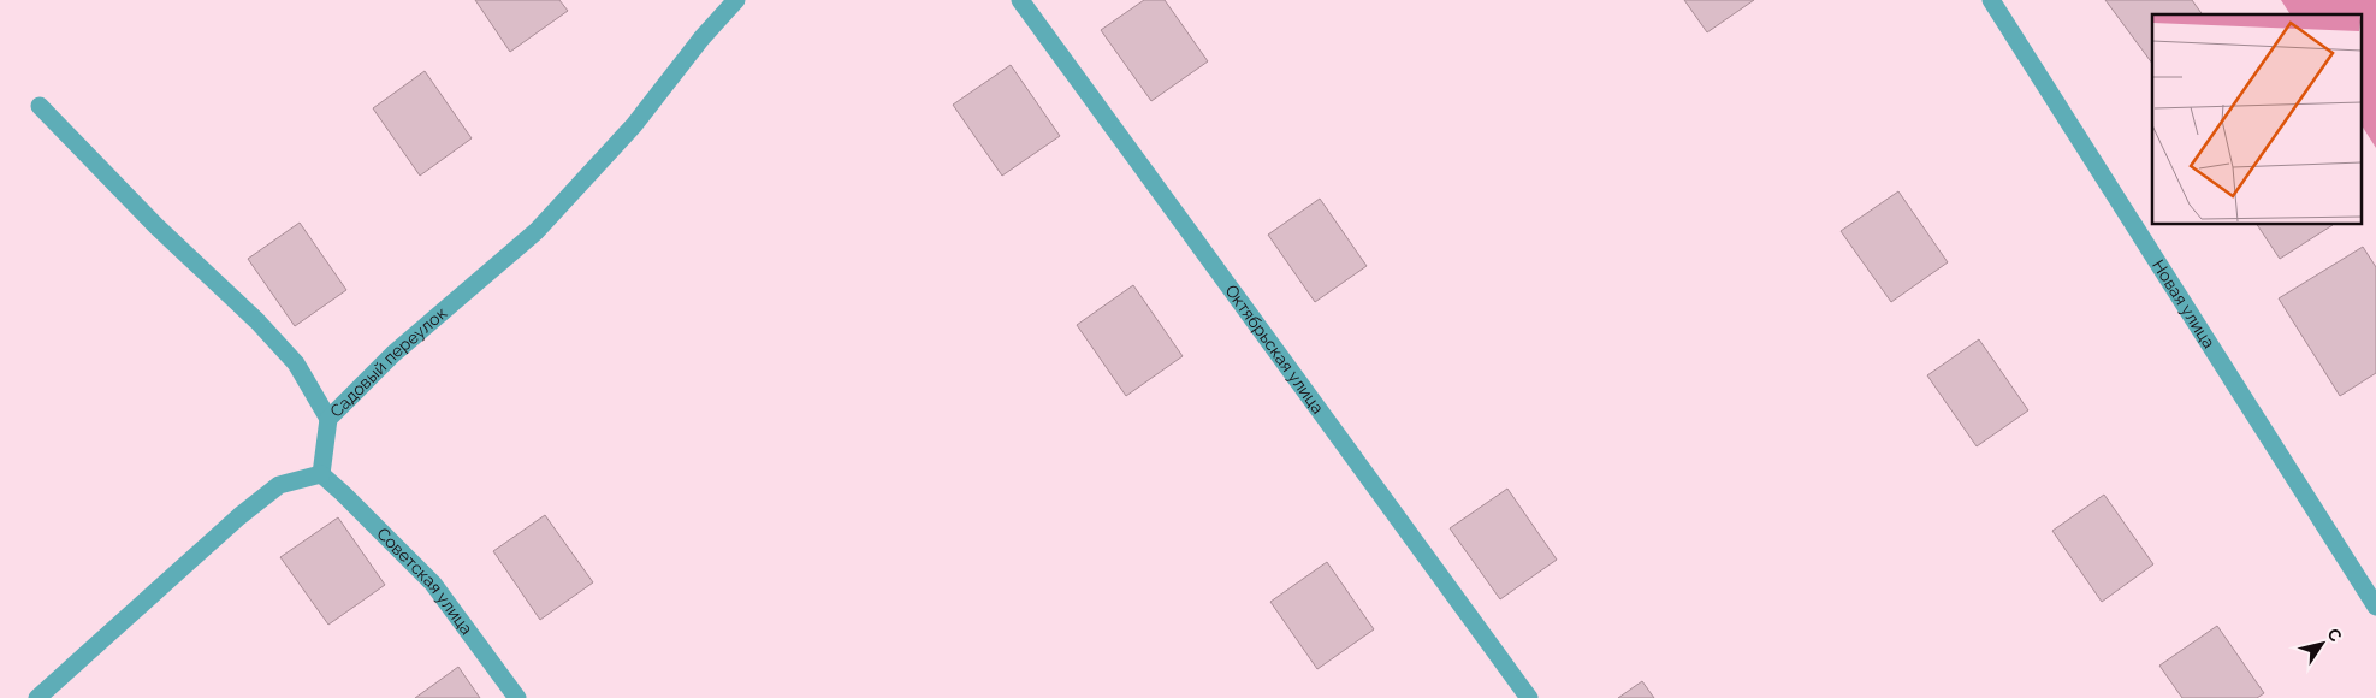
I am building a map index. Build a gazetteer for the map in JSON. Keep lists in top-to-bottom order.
{
  "streets": {
    "street": [
      "Новая улица",
      "Октябрьская улица",
      "Садовый переулок",
      "Советская улица"
    ]
  },
  "crossings": [
    ["Садовый переулок", "Советская улица"]
  ],
  "north": "top right"
}
